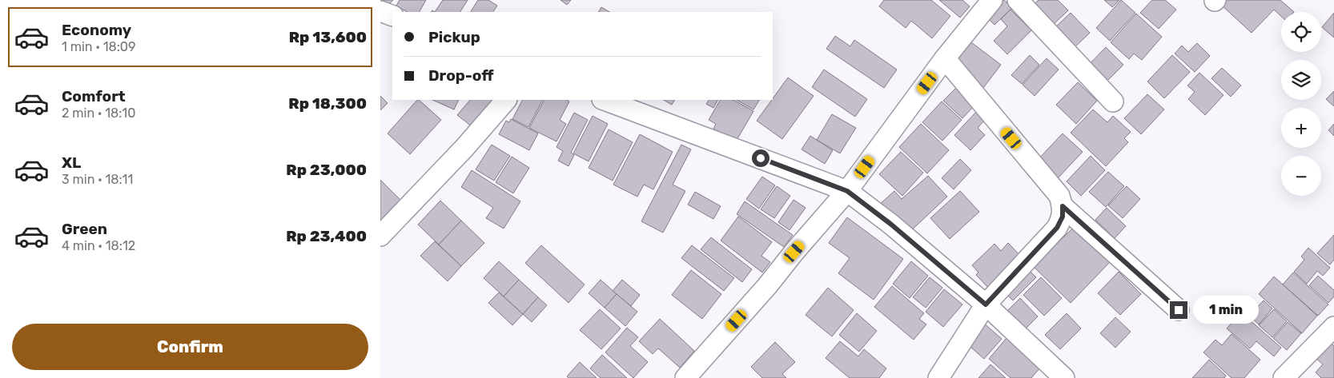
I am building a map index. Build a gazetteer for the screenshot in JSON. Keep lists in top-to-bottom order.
{
  "page": {
    "list": [
      {
        "name": "Economy",
        "note": "1 min · 18:09",
        "value": "Rp 13,600"
      },
      {
        "name": "Comfort",
        "note": "2 min · 18:10",
        "value": "Rp 18,300"
      },
      {
        "name": "XL",
        "note": "3 min · 18:11",
        "value": "Rp 23,000"
      },
      {
        "name": "Green",
        "note": "4 min · 18:12",
        "value": "Rp 23,400"
      }
    ],
    "map_buttons": ["+", "−"],
    "banner": ["Pickup", "Drop-off"],
    "bubble": "1 min",
    "buttons": "Confirm"
  }
}
